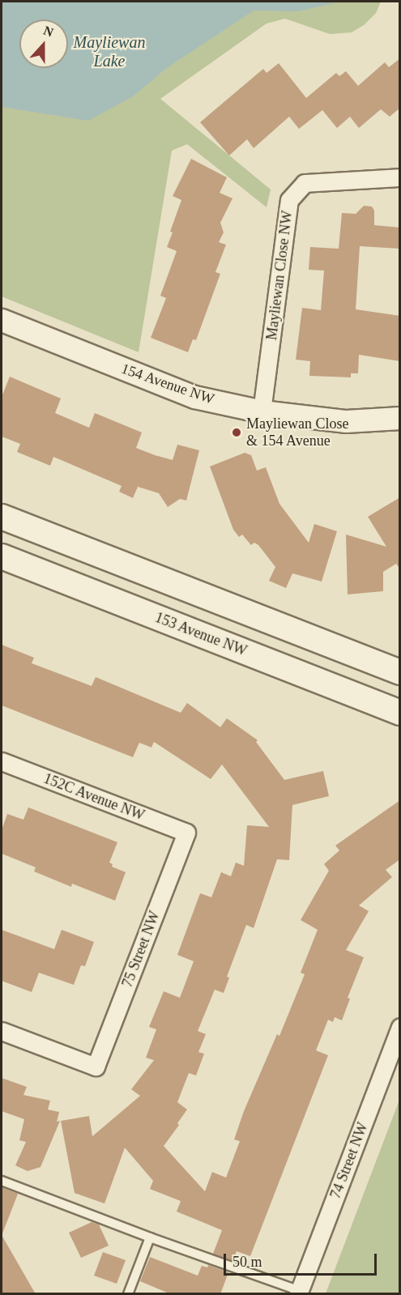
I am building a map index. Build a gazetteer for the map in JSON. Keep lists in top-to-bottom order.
{
  "streets": {
    "main road": ["153 Avenue NW"],
    "street": [
      "Mayliewan Close NW",
      "154 Avenue NW",
      "152C Avenue NW",
      "75 Street NW",
      "74 Street NW"
    ]
  },
  "crossings": [
    ["Mayliewan Close NW", "154 Avenue NW"],
    ["152C Avenue NW", "75 Street NW"]
  ],
  "water": ["Mayliewan Lake"],
  "places": ["Mayliewan Close & 154 Avenue"],
  "scale_bar": "50 m",
  "north": "top"
}
